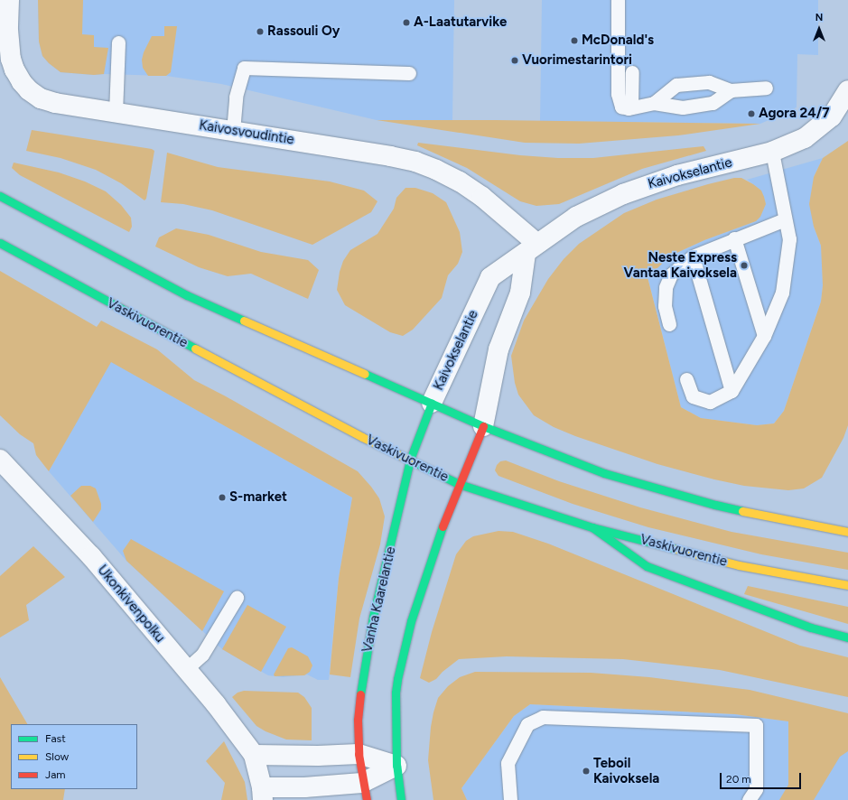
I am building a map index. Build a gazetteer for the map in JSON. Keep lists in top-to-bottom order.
{
  "streets": {
    "main road": ["Vaskivuorentie", "Vanha Kaarelantie"],
    "street": ["Kaivosvoudintie", "Kaivokselantie", "Ukonkivenpolku"]
  },
  "crossings": [
    ["Kaivosvoudintie", "Kaivokselantie"],
    ["Kaivokselantie", "Vanha Kaarelantie"],
    ["Vaskivuorentie", "Vanha Kaarelantie"],
    ["Vanha Kaarelantie", "Ukonkivenpolku"]
  ],
  "places": [
    "A-Laatutarvike",
    "Rassouli Oy",
    "McDonald's",
    "Vuorimestarintori",
    "Agora 24/7",
    "Neste Express Vantaa Kaivoksela",
    "S-market",
    "Teboil Kaivoksela"
  ],
  "legend": ["Fast", "Slow", "Jam"],
  "scale_bar": "20 m",
  "north": "top"
}
